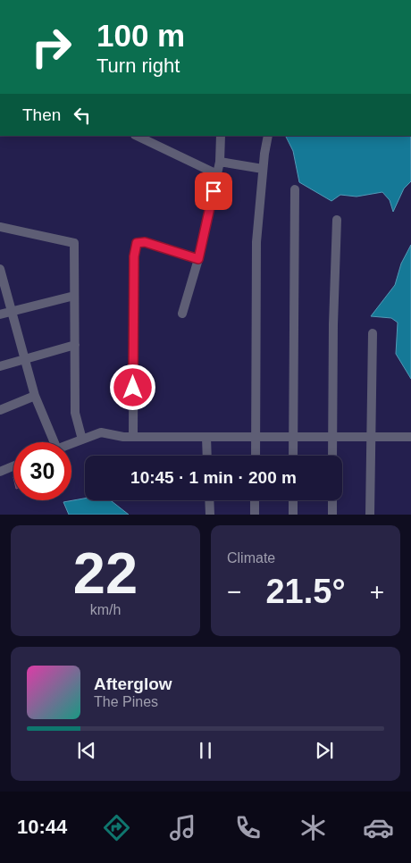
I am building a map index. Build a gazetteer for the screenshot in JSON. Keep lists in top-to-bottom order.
{
  "page": {
    "turn": ["100 m", "Turn right"],
    "then": "Then",
    "limit": "30",
    "trip": "10:45 · 1 min · 200 m",
    "tile": [
      ["22", "km/h"],
      "Climate"
    ],
    "heat": ["−", "21.5°", "+"],
    "song": ["Afterglow", "The Pines"],
    "tabs": "10:44"
  }
}
